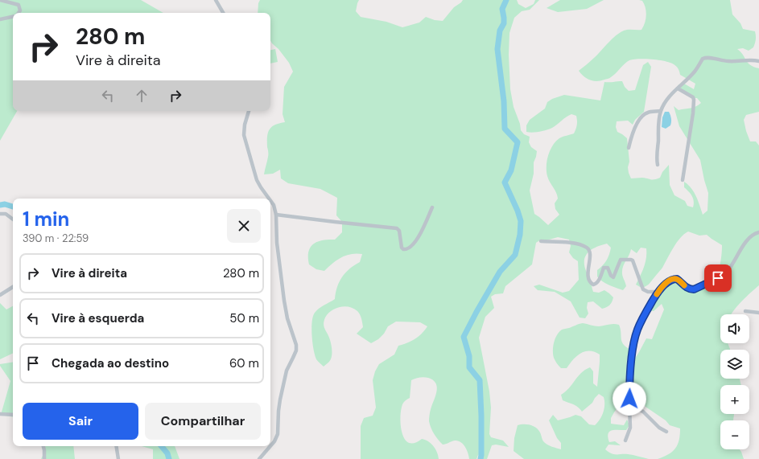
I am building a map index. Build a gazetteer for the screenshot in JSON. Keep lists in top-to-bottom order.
{
  "page": {
    "turn": ["280 m", "Vire à direita"],
    "heading": ["1 min", "390 m · 22:59"],
    "list": [
      {
        "name": "Vire à direita",
        "value": "280 m"
      },
      {
        "name": "Vire à esquerda",
        "value": "50 m"
      },
      {
        "name": "Chegada ao destino",
        "value": "60 m"
      }
    ],
    "map_buttons": ["+", "−"],
    "buttons": ["Sair", "Compartilhar"]
  }
}
